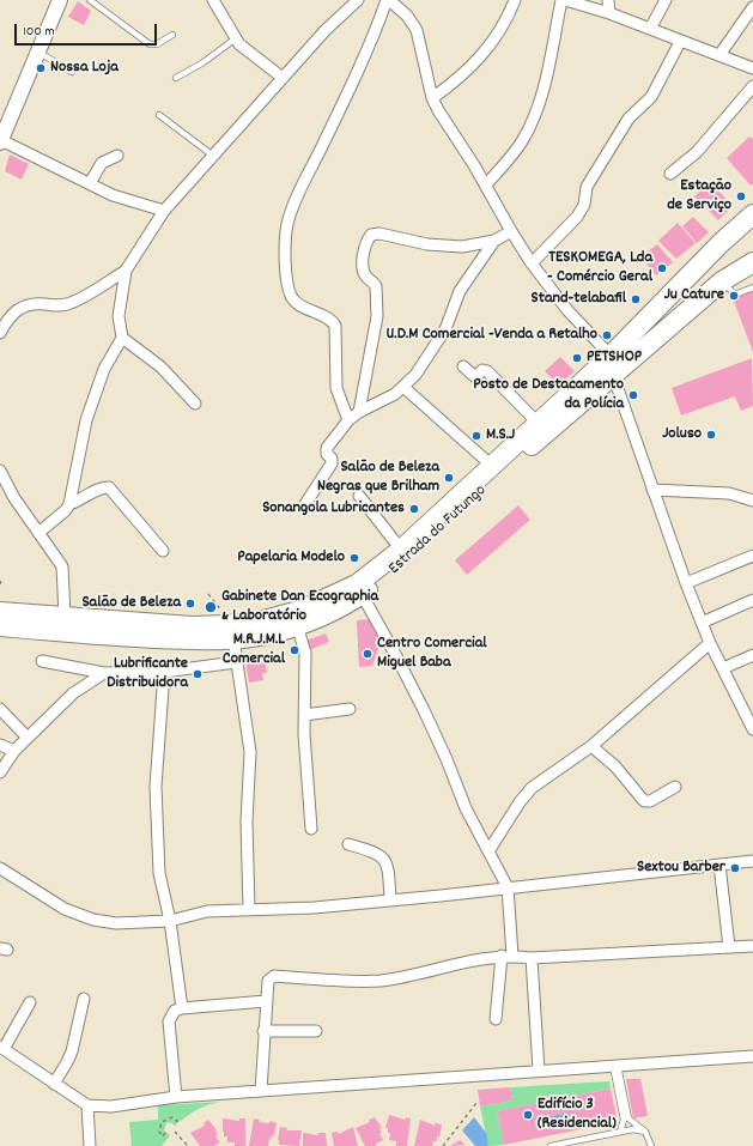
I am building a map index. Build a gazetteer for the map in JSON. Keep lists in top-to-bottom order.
{
  "streets": {
    "highway": ["Estrada do Futungo"]
  },
  "places": [
    "Nossa Loja",
    "Estação de Serviço",
    "TESKOMEGA, Lda - Comércio Geral",
    "Ju Cature",
    "Stand-telabafil",
    "U.D.M Comercial -Venda a Retalho",
    "PETSHOP",
    "Posto de Destacamento da Polícia",
    "Joluso",
    "M.S.J",
    "Salão de Beleza Negras que Brilham",
    "Sonangola Lubricantes",
    "Papelaria Modelo",
    "Salão de Beleza",
    "Gabinete Dan Ecographia & Laboratório",
    "M.R.J.M.L Comercial",
    "Centro Comercial Miguel Baba",
    "Lubrificante Distribuidora",
    "Sextou Barber",
    "Edifício 3 (Residencial)"
  ],
  "scale_bar": "100 m"
}
